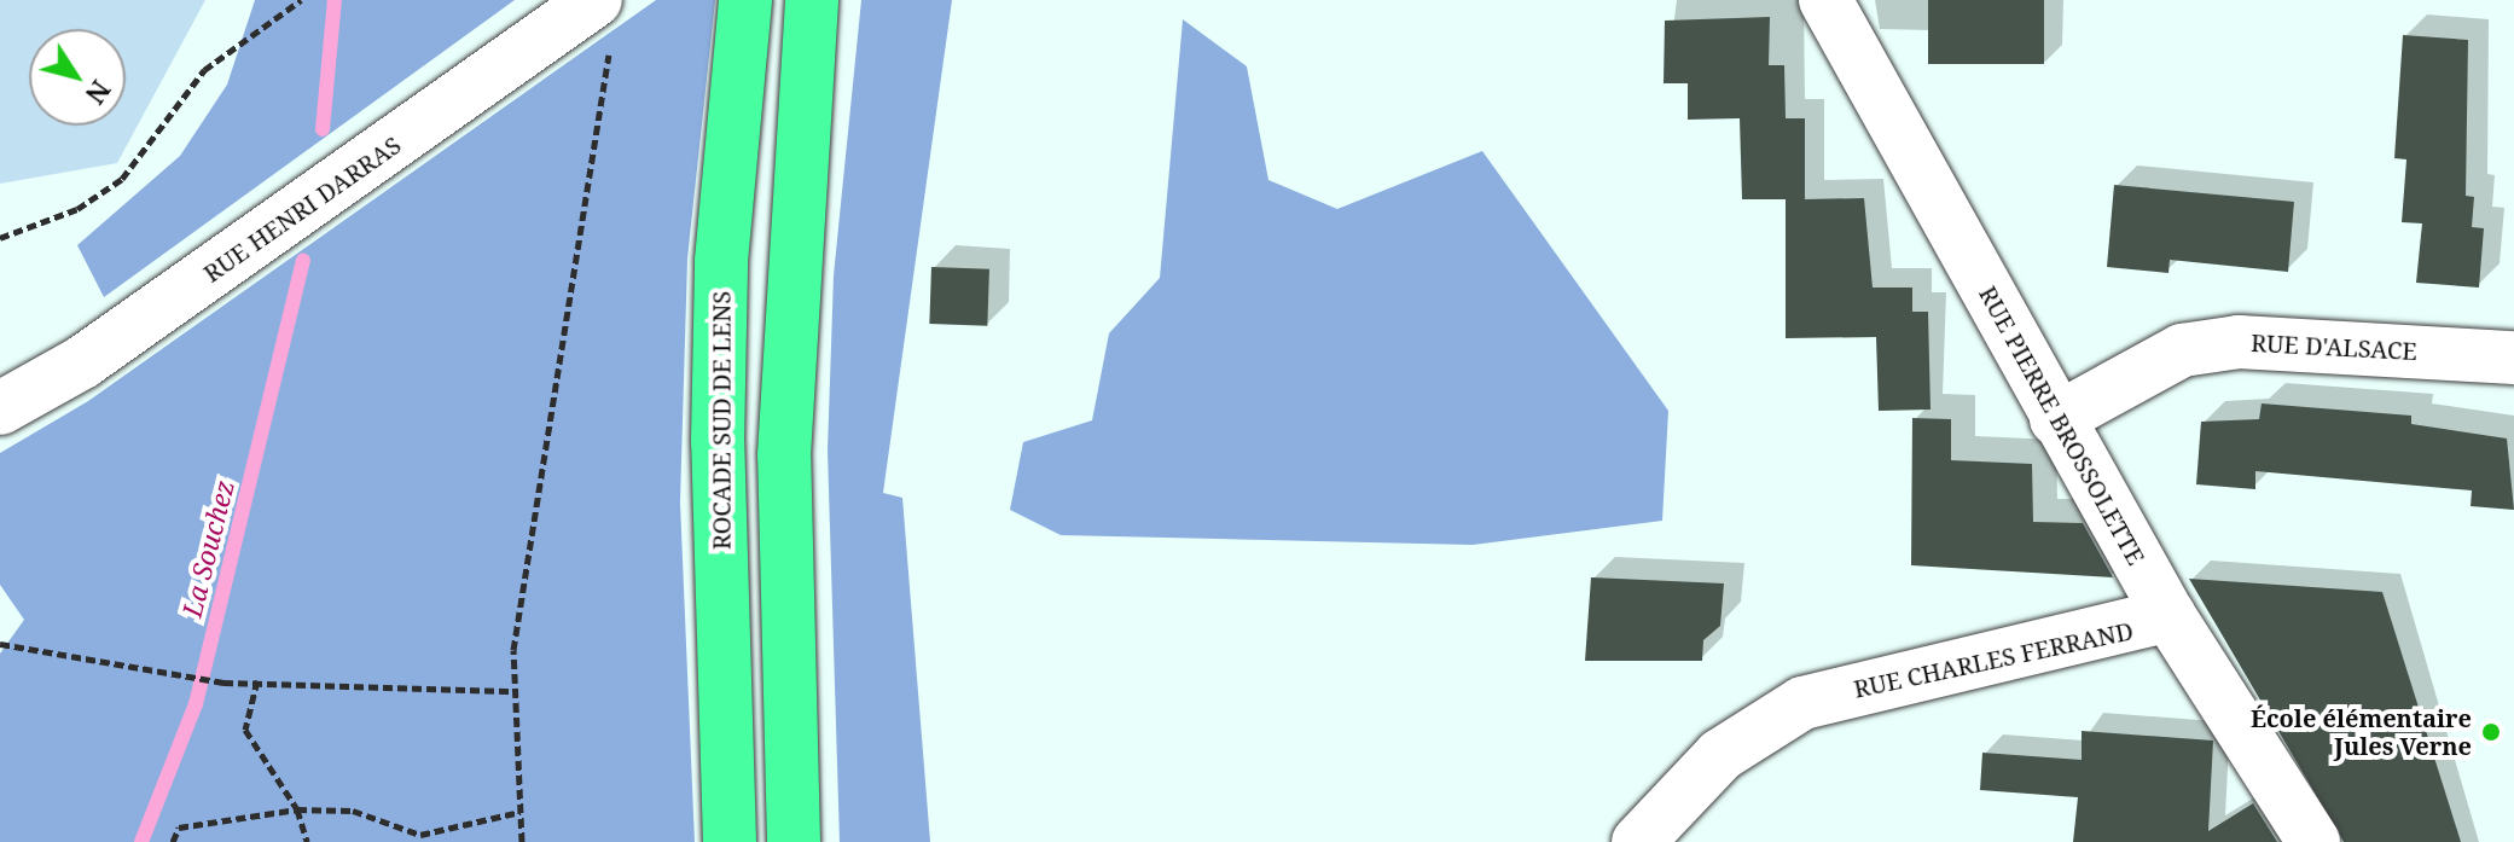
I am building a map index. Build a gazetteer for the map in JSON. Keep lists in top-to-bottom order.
{
  "streets": {
    "highway": ["ROCADE SUD DE LENS"],
    "street": [
      "RUE HENRI DARRAS",
      "RUE D'ALSACE",
      "RUE PIERRE BROSSOLETTE",
      "RUE CHARLES FERRAND"
    ]
  },
  "crossings": [
    ["RUE D'ALSACE", "RUE PIERRE BROSSOLETTE"],
    ["RUE PIERRE BROSSOLETTE", "RUE CHARLES FERRAND"]
  ],
  "water": ["La Souchez"],
  "places": ["École élémentaire Jules Verne"],
  "north": "bottom right"
}
